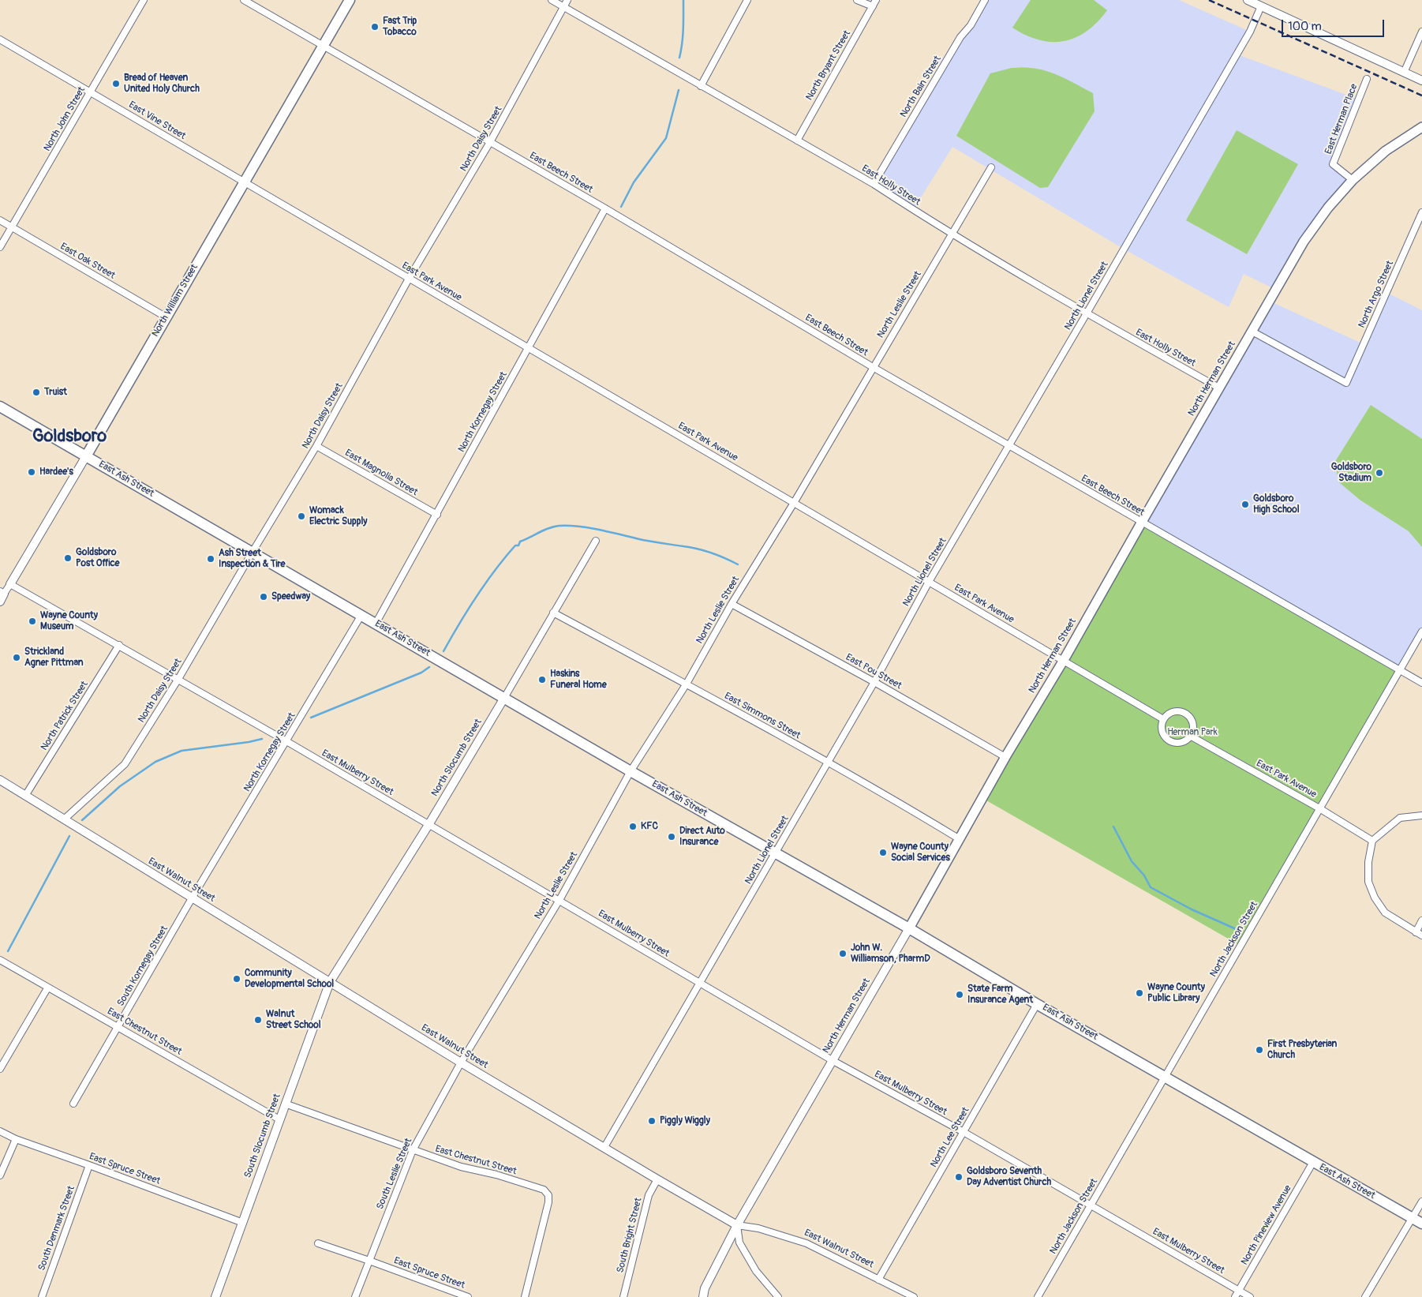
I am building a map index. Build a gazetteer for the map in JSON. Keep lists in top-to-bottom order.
{
  "streets": {
    "main road": ["North William Street", "North Herman Street", "East Ash Street"],
    "street": [
      "North Bryant Street",
      "North Bain Street",
      "North John Street",
      "East Herman Place",
      "East Vine Street",
      "North Daisy Street",
      "East Beech Street",
      "East Holly Street",
      "East Oak Street",
      "East Park Avenue",
      "North Argo Street",
      "North Lionel Street",
      "North Leslie Street",
      "North Kornegay Street",
      "East Magnolia Street",
      "East Pou Street",
      "North Patrick Street",
      "East Simmons Street",
      "North Slocumb Street",
      "East Mulberry Street",
      "East Walnut Street",
      "North Jackson Street",
      "South Kornegay Street",
      "East Chestnut Street",
      "South Slocumb Street",
      "North Lee Street",
      "East Spruce Street",
      "South Leslie Street",
      "North Pineview Avenue",
      "South Denmark Street",
      "South Bright Street"
    ]
  },
  "crossings": [
    ["North Bryant Street", "East Holly Street"],
    ["North Bain Street", "East Holly Street"],
    ["North John Street", "East Vine Street"],
    ["North John Street", "East Oak Street"],
    ["East Herman Place", "North Herman Street"],
    ["East Vine Street", "East Park Avenue"],
    ["East Vine Street", "North William Street"],
    ["North Daisy Street", "East Beech Street"],
    ["North Daisy Street", "East Holly Street"],
    ["North Daisy Street", "East Park Avenue"],
    ["North Daisy Street", "East Magnolia Street"],
    ["North Daisy Street", "East Ash Street"],
    ["North Daisy Street", "East Mulberry Street"],
    ["North Daisy Street", "East Walnut Street"],
    ["East Beech Street", "North Lionel Street"],
    ["East Beech Street", "North William Street"],
    ["East Beech Street", "North Leslie Street"],
    ["East Beech Street", "North Herman Street"],
    ["East Beech Street", "North Kornegay Street"],
    ["East Beech Street", "North Jackson Street"],
    ["East Holly Street", "North Lionel Street"],
    ["East Holly Street", "North Leslie Street"],
    ["East Holly Street", "North Herman Street"],
    ["East Oak Street", "North William Street"],
    ["East Park Avenue", "North Lionel Street"],
    ["East Park Avenue", "North William Street"],
    ["East Park Avenue", "North Leslie Street"],
    ["East Park Avenue", "North Herman Street"],
    ["East Park Avenue", "North Kornegay Street"],
    ["East Park Avenue", "North Jackson Street"],
    ["North Argo Street", "North Herman Street"],
    ["North Lionel Street", "East Ash Street"],
    ["North Lionel Street", "East Pou Street"],
    ["North Lionel Street", "East Simmons Street"],
    ["North Lionel Street", "East Mulberry Street"],
    ["North Lionel Street", "East Walnut Street"],
    ["North William Street", "East Ash Street"],
    ["North William Street", "East Mulberry Street"],
    ["North Leslie Street", "East Ash Street"],
    ["North Leslie Street", "East Pou Street"],
    ["North Leslie Street", "East Simmons Street"],
    ["North Leslie Street", "East Mulberry Street"],
    ["North Leslie Street", "East Walnut Street"],
    ["North Leslie Street", "South Leslie Street"],
    ["North Herman Street", "East Ash Street"],
    ["North Herman Street", "East Pou Street"],
    ["North Herman Street", "East Simmons Street"],
    ["North Herman Street", "East Mulberry Street"],
    ["North Herman Street", "East Walnut Street"],
    ["North Kornegay Street", "East Magnolia Street"],
    ["North Kornegay Street", "East Ash Street"],
    ["North Kornegay Street", "East Mulberry Street"],
    ["North Kornegay Street", "East Walnut Street"],
    ["North Kornegay Street", "South Kornegay Street"],
    ["East Ash Street", "North Slocumb Street"],
    ["East Ash Street", "North Jackson Street"],
    ["East Ash Street", "North Lee Street"],
    ["East Ash Street", "North Pineview Avenue"],
    ["North Patrick Street", "East Mulberry Street"],
    ["North Patrick Street", "East Walnut Street"],
    ["East Simmons Street", "North Slocumb Street"],
    ["North Slocumb Street", "East Mulberry Street"],
    ["North Slocumb Street", "East Walnut Street"],
    ["North Slocumb Street", "South Slocumb Street"],
    ["East Mulberry Street", "North Jackson Street"],
    ["East Mulberry Street", "North Lee Street"],
    ["East Mulberry Street", "North Pineview Avenue"],
    ["East Walnut Street", "South Kornegay Street"],
    ["East Walnut Street", "South Slocumb Street"],
    ["East Walnut Street", "North Lee Street"],
    ["East Walnut Street", "South Leslie Street"],
    ["East Walnut Street", "South Bright Street"],
    ["South Kornegay Street", "East Chestnut Street"],
    ["East Chestnut Street", "South Slocumb Street"],
    ["East Chestnut Street", "South Leslie Street"],
    ["South Slocumb Street", "East Spruce Street"],
    ["East Spruce Street", "South Leslie Street"],
    ["East Spruce Street", "South Denmark Street"]
  ],
  "districts": ["Goldsboro"],
  "parks": ["Herman Park"],
  "places": [
    "Fast Trip Tobacco",
    "Bread of Heaven United Holy Church",
    "Truist",
    "Hardee's",
    "Goldsboro Stadium",
    "Goldsboro High School",
    "Womack Electric Supply",
    "Goldsboro Post Office",
    "Ash Street Inspection & Tire",
    "Speedway",
    "Wayne County Museum",
    "Strickland Agner Pittman",
    "Haskins Funeral Home",
    "KFC",
    "Direct Auto Insurance",
    "Wayne County Social Services",
    "John W. Williamson, PharmD",
    "Community Developmental School",
    "Wayne County Public Library",
    "State Farm Insurance Agent",
    "Walnut Street School",
    "First Presbyterian Church",
    "Piggly Wiggly",
    "Goldsboro Seventh Day Adventist Church"
  ],
  "scale_bar": "100 m"
}
